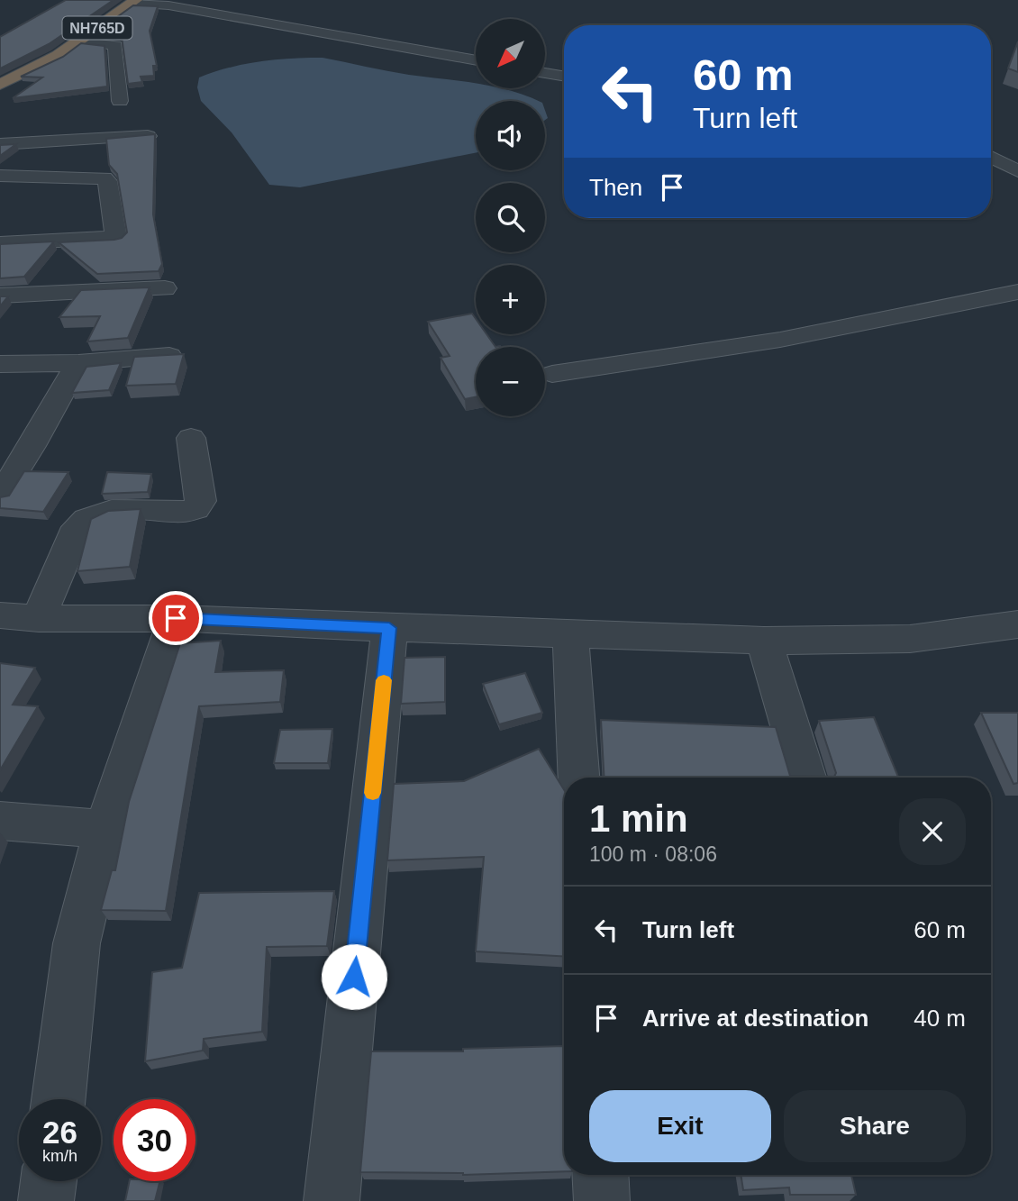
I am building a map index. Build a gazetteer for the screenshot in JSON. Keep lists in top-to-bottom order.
{
  "streets": {
    "highway": ["NH765D"]
  },
  "north": "bottom left",
  "page": {
    "map_buttons": ["+", "−"],
    "turn": ["60 m", "Turn left"],
    "then": "Then",
    "heading": ["1 min", "100 m · 08:06"],
    "list": [
      {
        "name": "Turn left",
        "value": "60 m"
      },
      {
        "name": "Arrive at destination",
        "value": "40 m"
      }
    ],
    "buttons": ["Exit", "Share"],
    "speed": "26 km/h",
    "limit": "30"
  }
}
